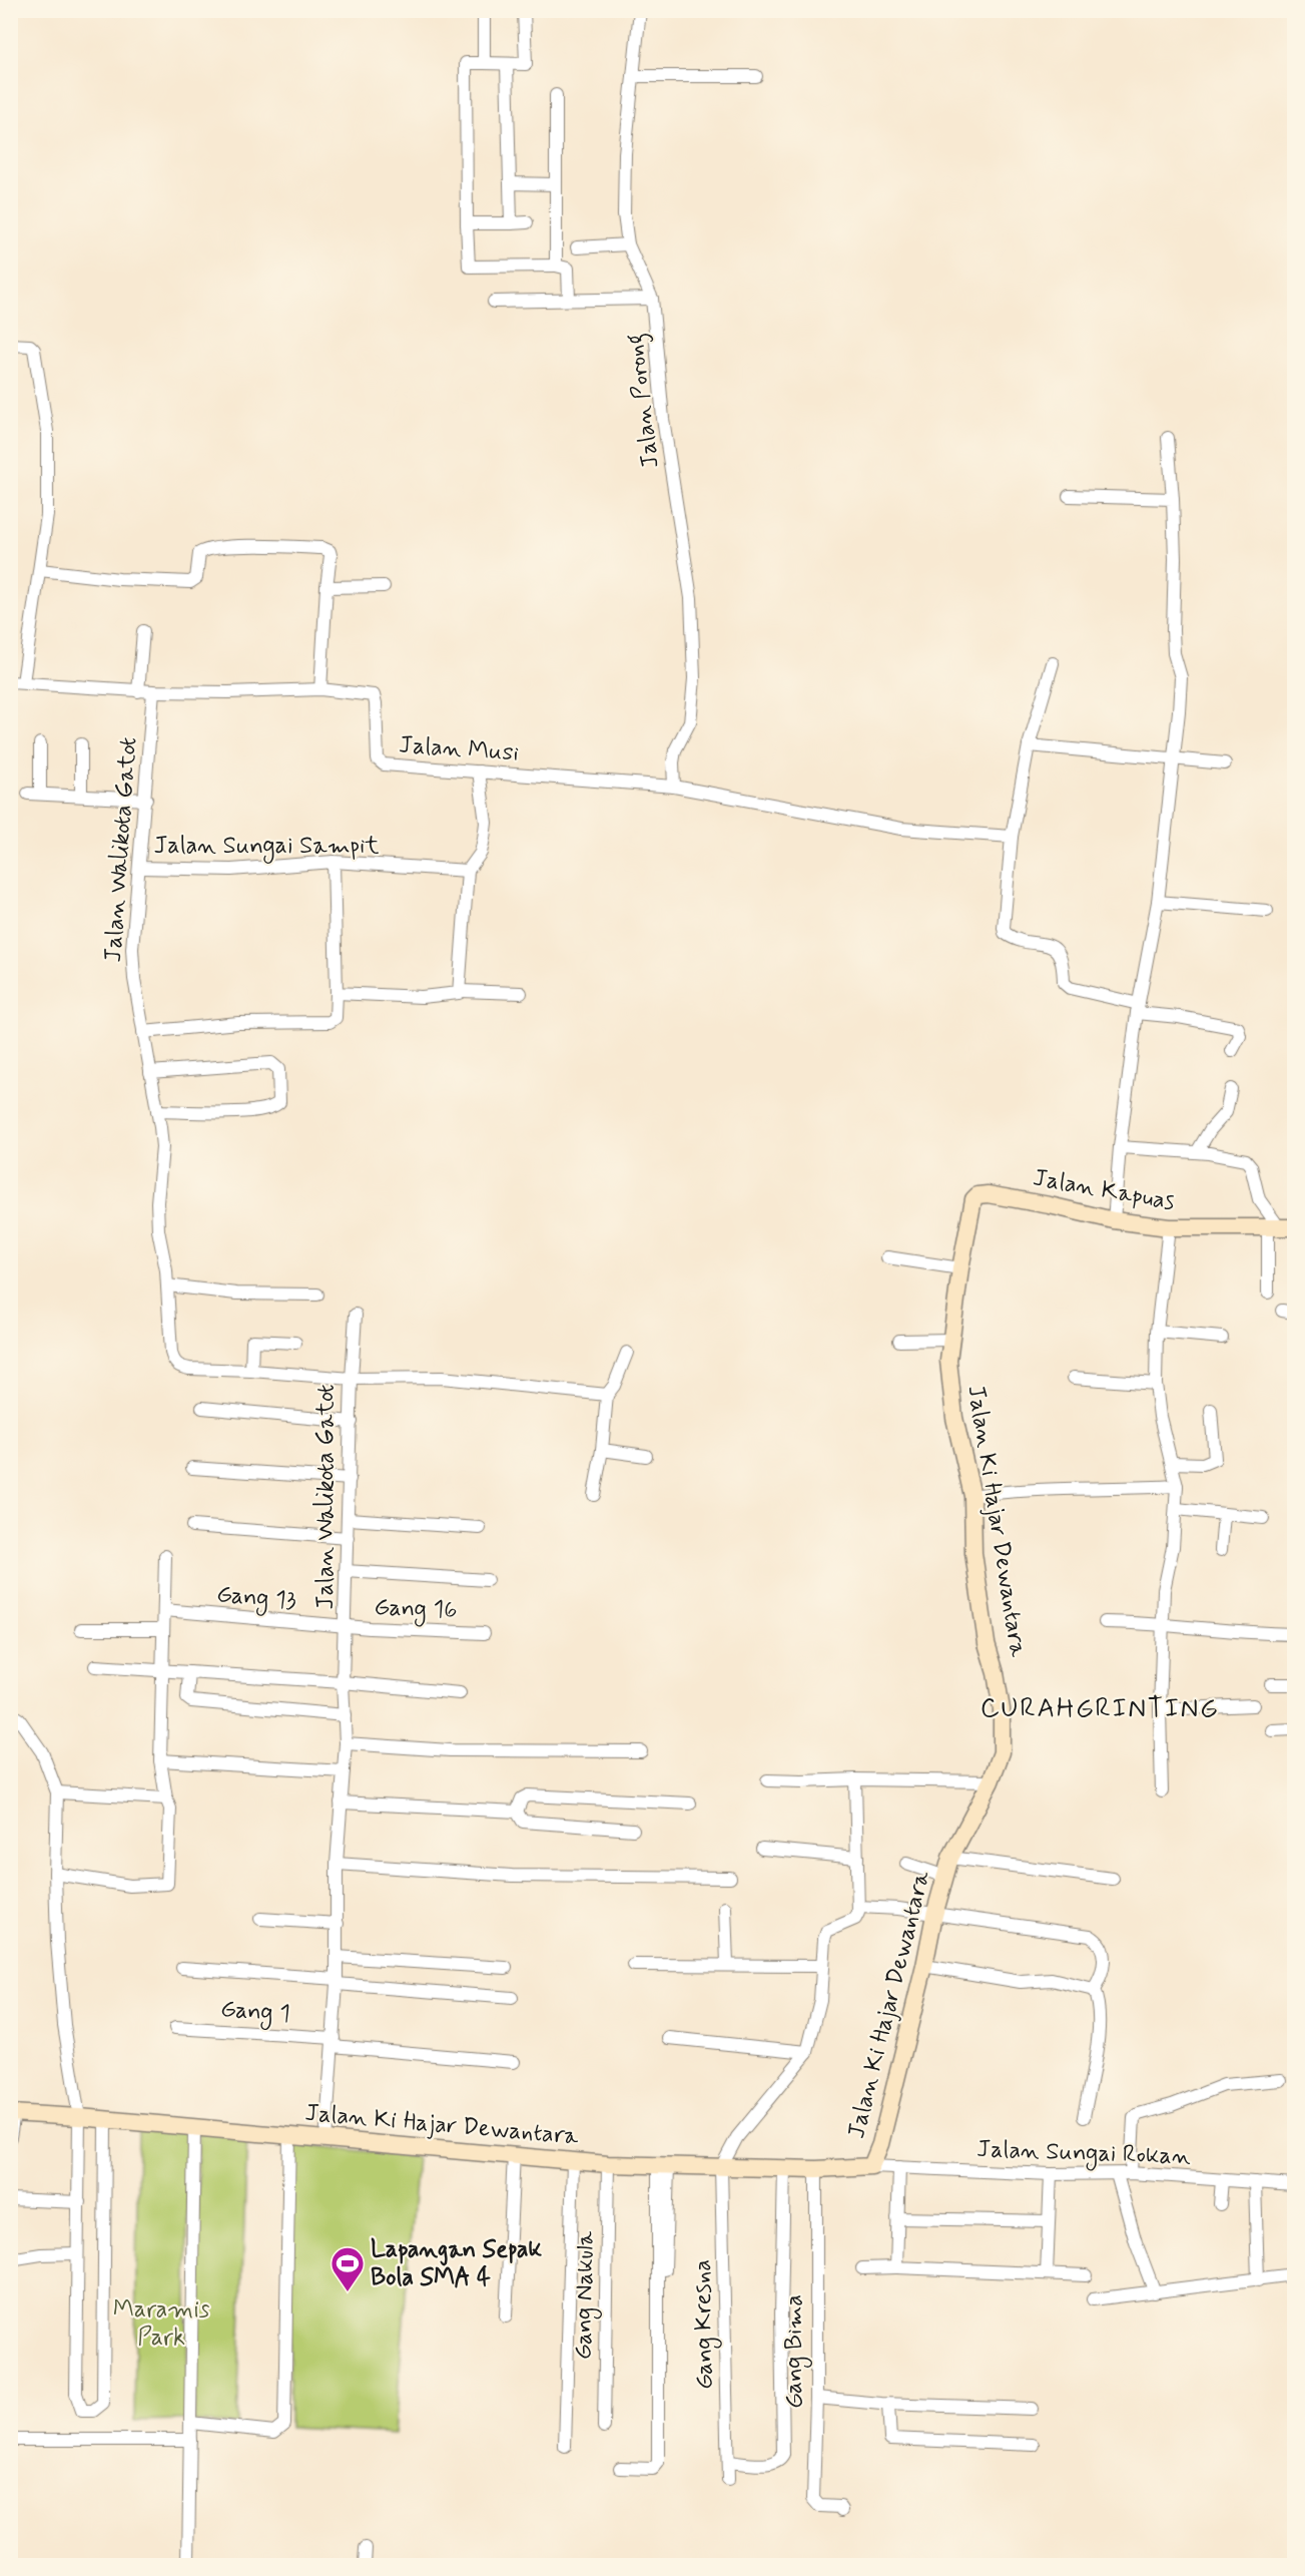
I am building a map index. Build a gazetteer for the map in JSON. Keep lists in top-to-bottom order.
{
  "streets": {
    "main road": ["Jalan Kapuas", "Jalan Ki Hajar Dewantara"],
    "street": [
      "Jalan Porong",
      "Jalan Musi",
      "Jalan Sungai Sampit",
      "Jalan Walikota Gatot",
      "Gang 13",
      "Gang 16",
      "Gang 1",
      "Jalan Sungai Rokan",
      "Gang Nakula",
      "Gang Kresna",
      "Gang Bima"
    ]
  },
  "crossings": [
    ["Jalan Porong", "Jalan Musi"],
    ["Jalan Musi", "Jalan Walikota Gatot"],
    ["Jalan Sungai Sampit", "Jalan Walikota Gatot"],
    ["Jalan Walikota Gatot", "Jalan Ki Hajar Dewantara"],
    ["Jalan Walikota Gatot", "Gang 13"],
    ["Jalan Walikota Gatot", "Gang 16"],
    ["Jalan Walikota Gatot", "Gang 1"],
    ["Jalan Kapuas", "Jalan Ki Hajar Dewantara"],
    ["Jalan Ki Hajar Dewantara", "Jalan Sungai Rokan"],
    ["Jalan Ki Hajar Dewantara", "Gang Nakula"],
    ["Jalan Ki Hajar Dewantara", "Gang Kresna"],
    ["Jalan Ki Hajar Dewantara", "Gang Bima"],
    ["Gang 13", "Gang 16"]
  ],
  "districts": ["CURAHGRINTING"],
  "parks": ["Maramis Park"],
  "places": {
    "sports": ["Lapangan Sepak Bola SMA 4"]
  }
}
